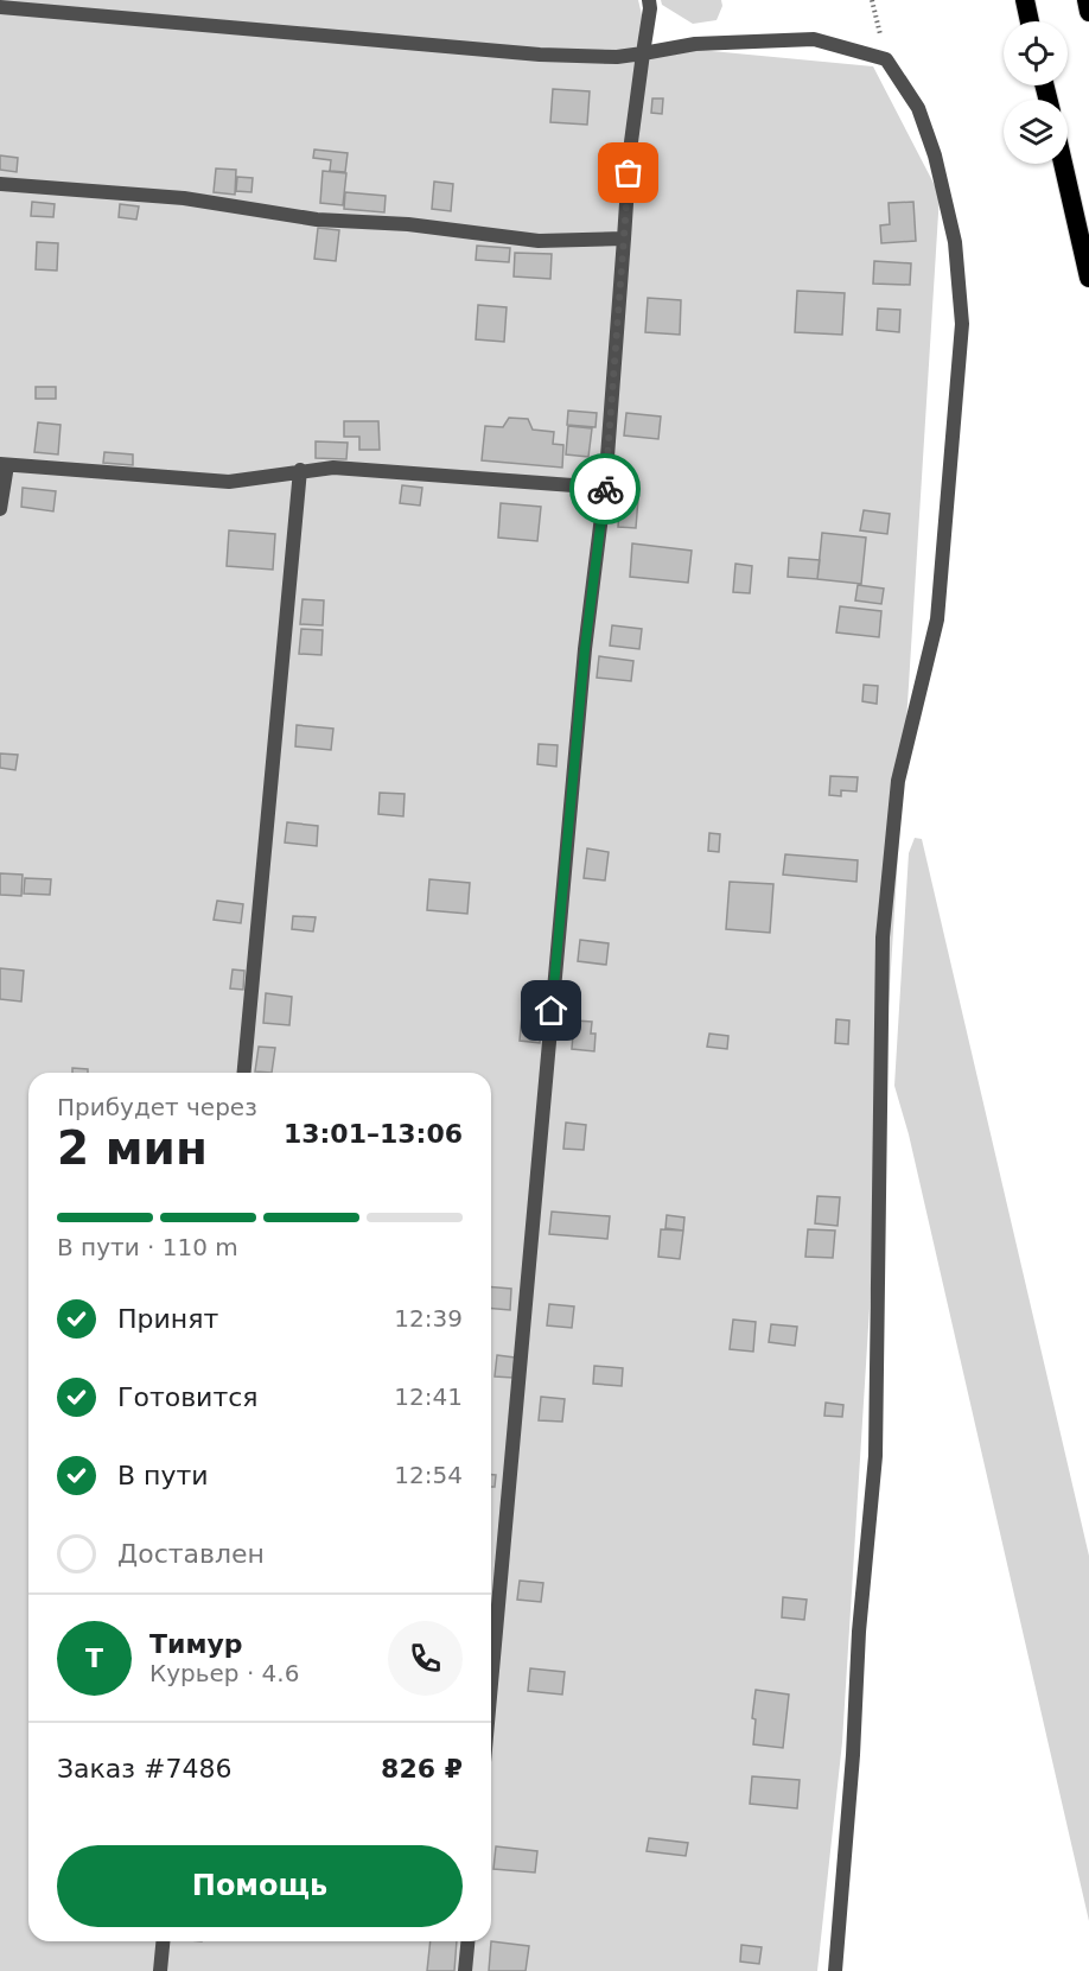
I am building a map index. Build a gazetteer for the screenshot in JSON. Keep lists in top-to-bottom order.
{
  "page": {
    "heading": ["2 мин", "Прибудет через", "13:01–13:06"],
    "panel": [
      "Тимур",
      "Курьер · 4.6",
      "Заказ #7486",
      "826 ₽"
    ],
    "bar": "В пути · 110 m",
    "list": [
      ["Принят", "12:39"],
      ["Готовится", "12:41"],
      ["В пути", "12:54"],
      "Доставлен"
    ],
    "round": "Т",
    "buttons": "Помощь"
  }
}
